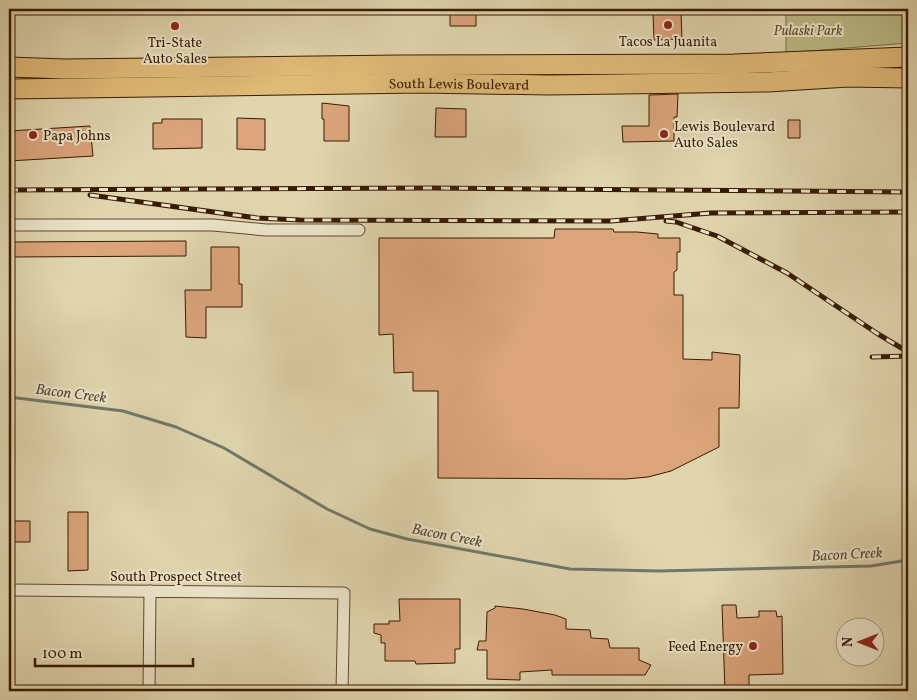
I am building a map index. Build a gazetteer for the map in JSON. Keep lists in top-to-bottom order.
{
  "streets": {
    "main road": ["South Lewis Boulevard"],
    "street": ["South Prospect Street"]
  },
  "water": ["Bacon Creek"],
  "parks": ["Pulaski Park"],
  "places": [
    "Tacos La Juanita",
    "Tri-State Auto Sales",
    "Lewis Boulevard Auto Sales",
    "Papa Johns",
    "Feed Energy"
  ],
  "scale_bar": "100 m",
  "north": "left"
}
